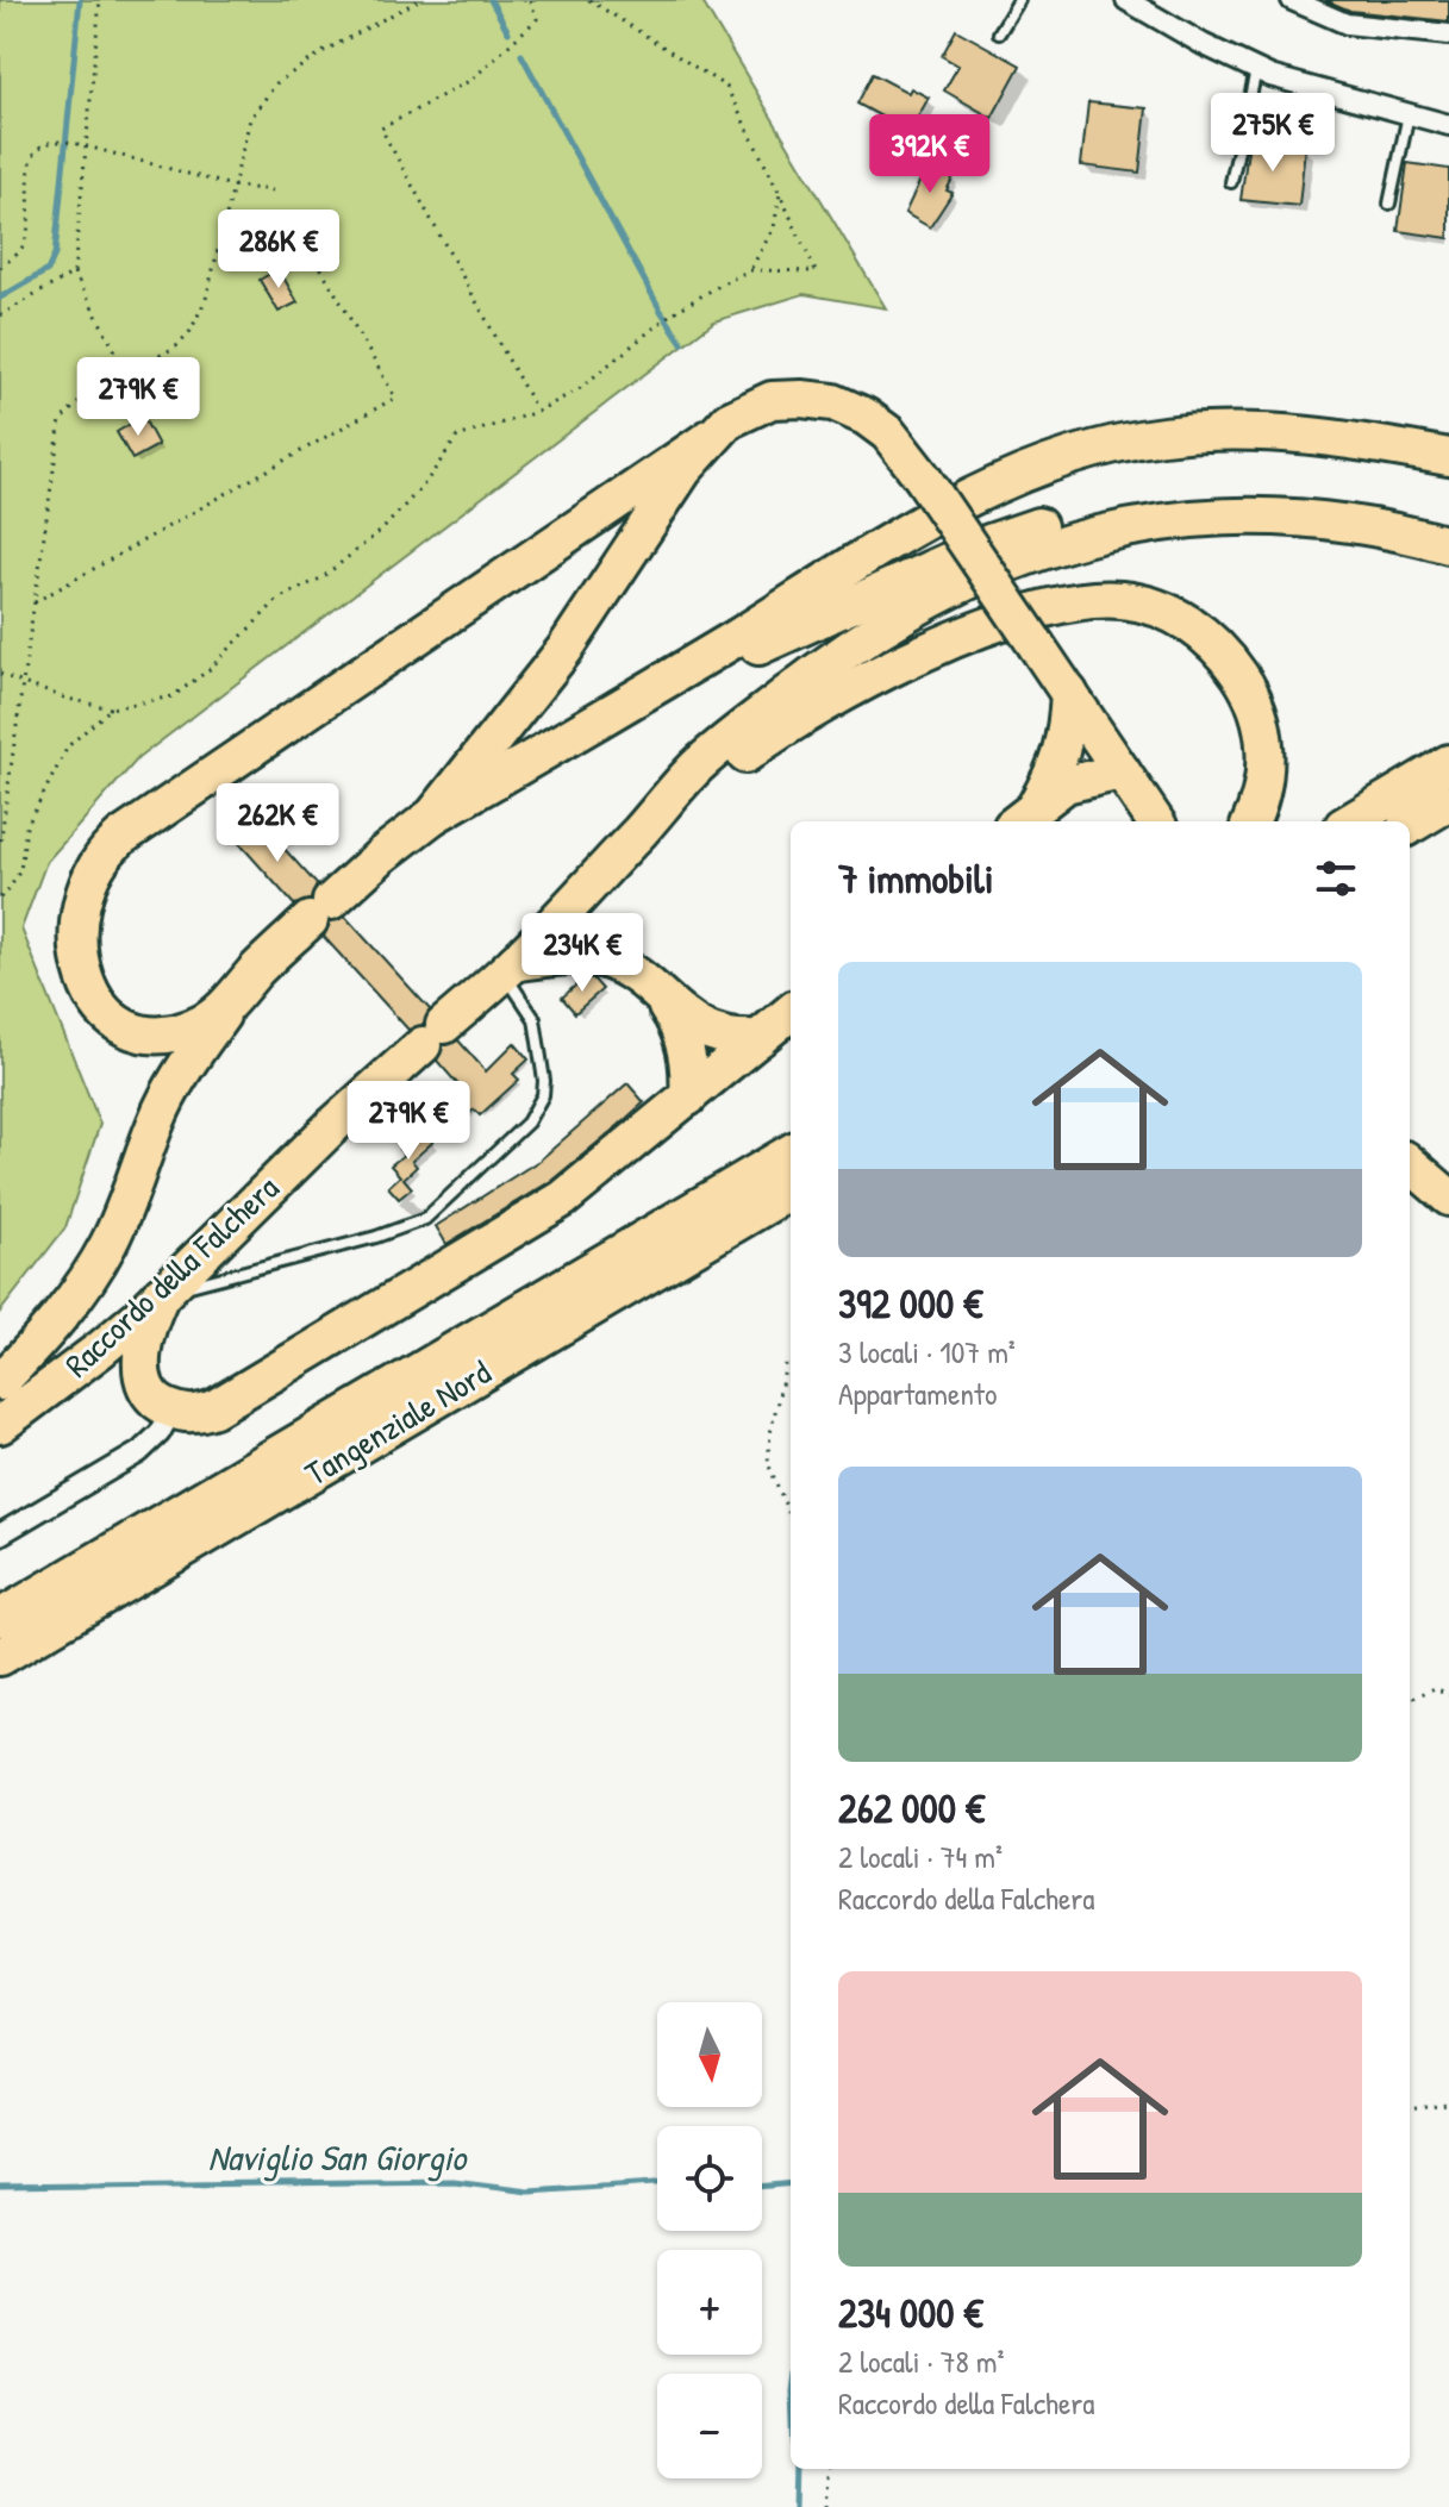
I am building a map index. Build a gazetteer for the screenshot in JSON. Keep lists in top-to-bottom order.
{
  "streets": {
    "highway": ["Raccordo della Falchera", "Tangenziale Nord"]
  },
  "water": ["Naviglio San Giorgio"],
  "north": "bottom",
  "page": {
    "price": [
      "275K €",
      "392K €",
      "286K €",
      "279K €",
      "262K €",
      "234K €",
      "279K €"
    ],
    "heading": "7 immobili",
    "list": [
      {
        "name": "392 000 €",
        "note": "3 locali · 107 m² · Appartamento"
      },
      {
        "name": "262 000 €",
        "note": "2 locali · 74 m² · Raccordo della Falchera"
      },
      {
        "name": "234 000 €",
        "note": "2 locali · 78 m² · Raccordo della Falchera"
      }
    ],
    "map_buttons": ["+", "−"]
  }
}
